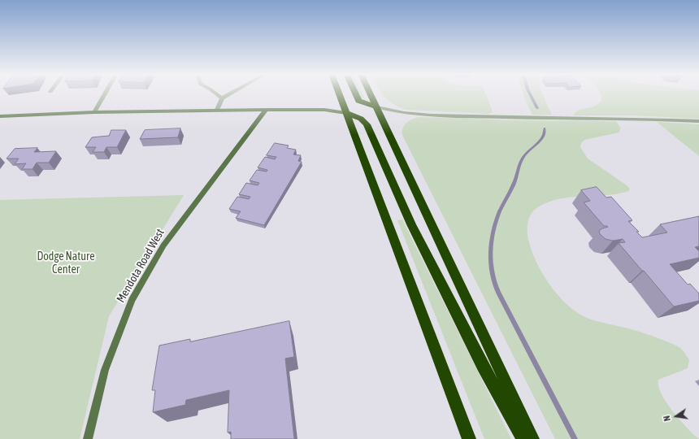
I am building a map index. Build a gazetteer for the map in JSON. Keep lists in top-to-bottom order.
{
  "streets": {
    "street": ["Mendota Road West"]
  },
  "parks": ["Dodge Nature Center"],
  "north": "left"
}
